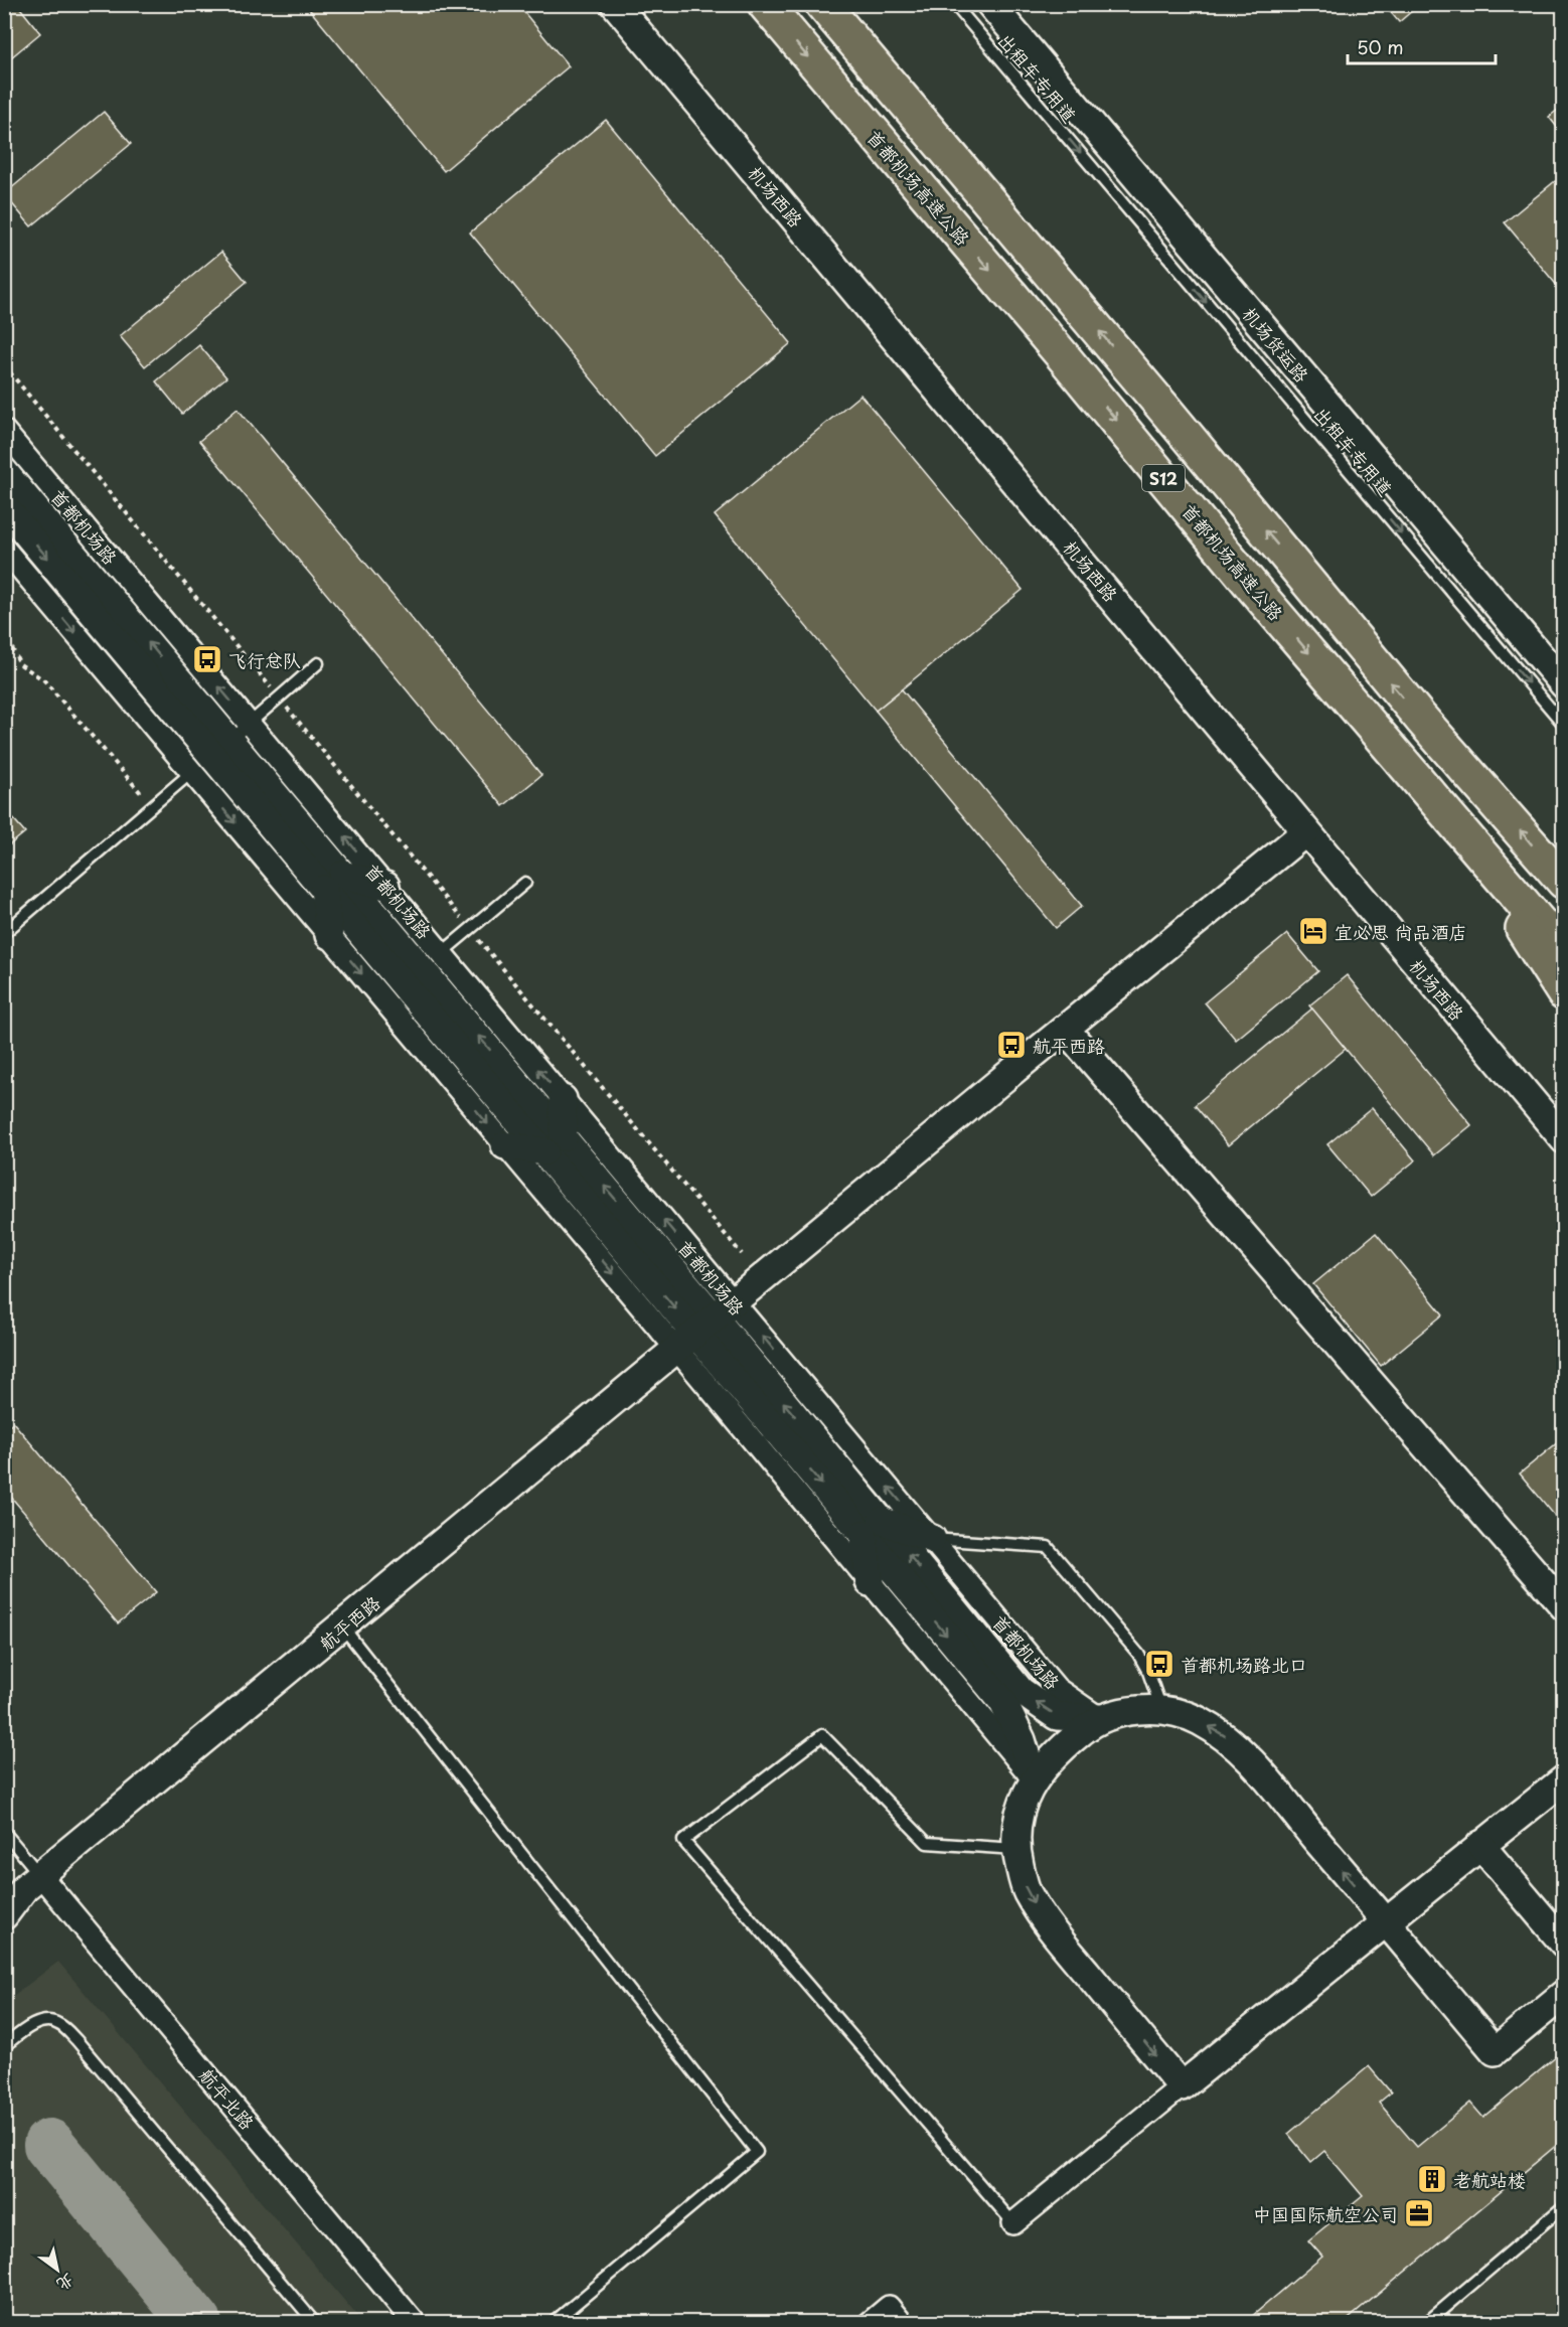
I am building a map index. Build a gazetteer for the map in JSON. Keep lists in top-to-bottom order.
{
  "streets": {
    "highway": ["首都机场高速公路", "S12"],
    "street": [
      "机场西路",
      "机场货运路",
      "首都机场路",
      "航平西路",
      "航平北路"
    ],
    "lane": ["出租车专用道"]
  },
  "crossings": [
    ["机场西路", "航平西路"],
    ["首都机场路", "航平西路"],
    ["航平西路", "航平北路"]
  ],
  "one_way": ["出租车专用道"],
  "places": {
    "bus stop": ["飞行总队", "航平西路", "首都机场路北口"],
    "hotel": ["宜必思 尚品酒店"],
    "building": ["老航站楼"],
    "office": ["中国国际航空公司"]
  },
  "scale_bar": "50 m",
  "north": "bottom right"
}
